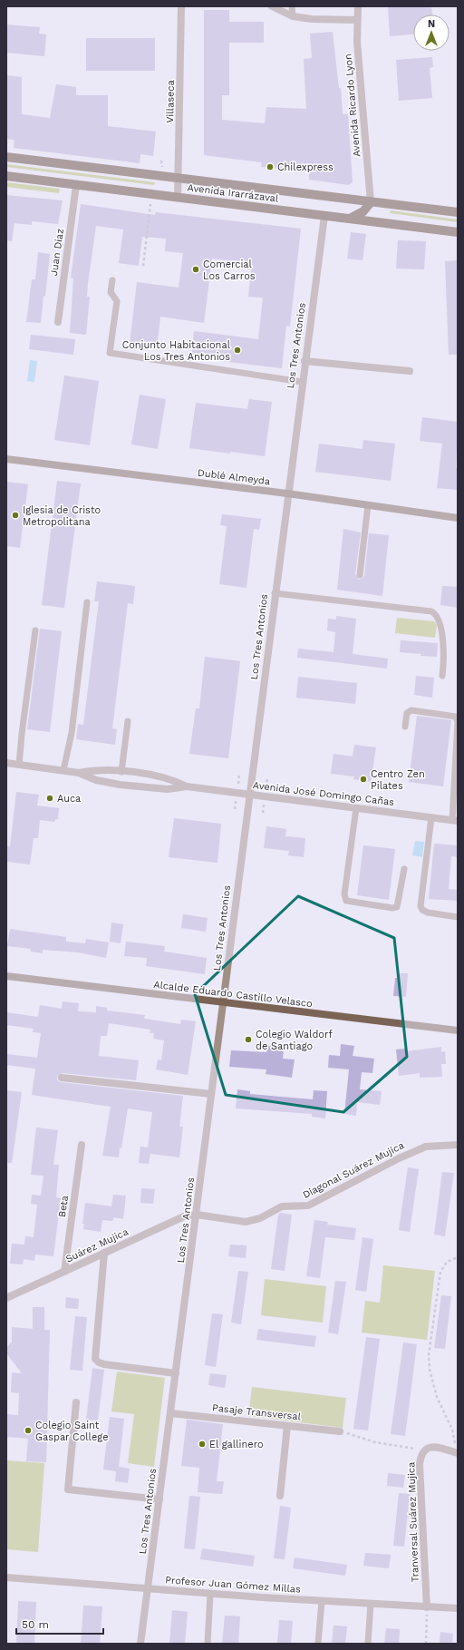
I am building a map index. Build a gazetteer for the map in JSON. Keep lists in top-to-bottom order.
{
  "streets": {
    "main road": ["Avenida Irarrázaval", "Dublé Almeyda", "Alcalde Eduardo Castillo Velasco"],
    "street": [
      "Villaseca",
      "Avenida Ricardo Lyon",
      "Juan Díaz",
      "Los Tres Antonios",
      "Avenida José Domingo Cañas",
      "Diagonal Suárez Mujica",
      "Beta",
      "Suárez Mujica",
      "Pasaje Transversal",
      "Tranversal Suárez Mujica",
      "Profesor Juan Gómez Millas"
    ]
  },
  "crossings": [
    ["Villaseca", "Avenida Irarrázaval"],
    ["Avenida Ricardo Lyon", "Avenida Irarrázaval"],
    ["Avenida Irarrázaval", "Juan Díaz"],
    ["Avenida Irarrázaval", "Los Tres Antonios"],
    ["Los Tres Antonios", "Dublé Almeyda"],
    ["Los Tres Antonios", "Avenida José Domingo Cañas"],
    ["Los Tres Antonios", "Alcalde Eduardo Castillo Velasco"],
    ["Los Tres Antonios", "Diagonal Suárez Mujica"],
    ["Los Tres Antonios", "Suárez Mujica"],
    ["Los Tres Antonios", "Pasaje Transversal"],
    ["Los Tres Antonios", "Profesor Juan Gómez Millas"],
    ["Diagonal Suárez Mujica", "Suárez Mujica"],
    ["Beta", "Suárez Mujica"],
    ["Tranversal Suárez Mujica", "Profesor Juan Gómez Millas"]
  ],
  "places": [
    "Chilexpress",
    "Comercial Los Carros",
    "Conjunto Habitacional Los Tres Antonios",
    "Iglesia de Cristo Metropolitana",
    "Centro Zen Pilates",
    "Auca",
    "Colegio Waldorf de Santiago",
    "Colegio Saint Gaspar College",
    "El gallinero"
  ],
  "scale_bar": "50 m",
  "north": "top"
}
